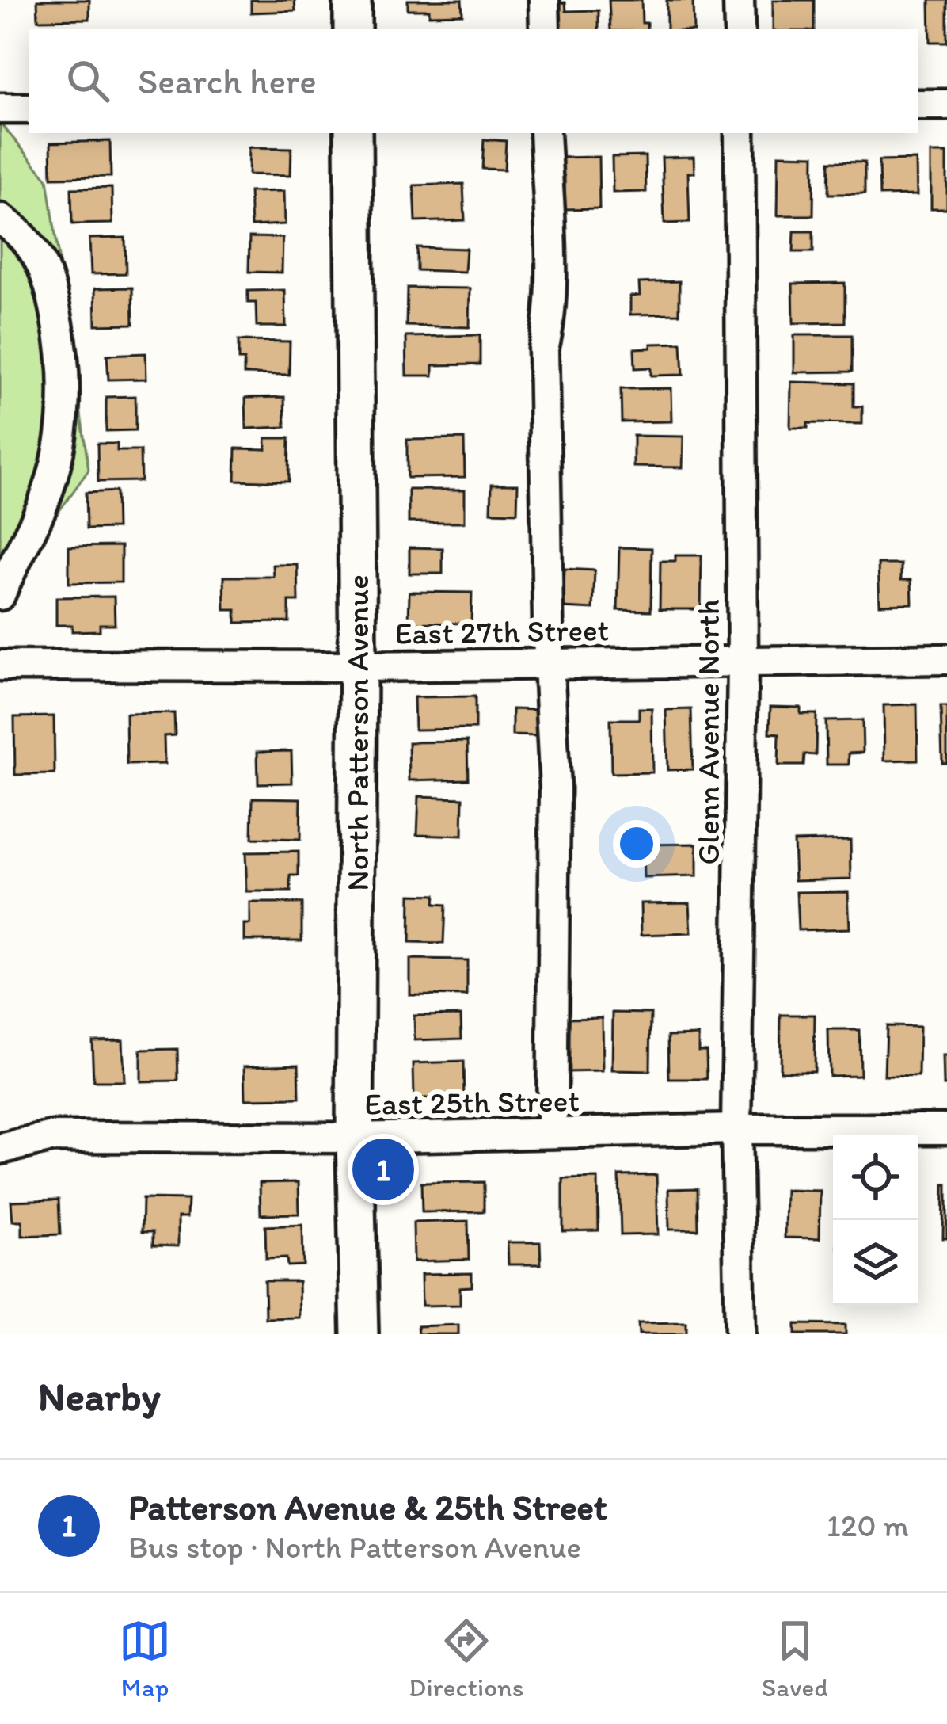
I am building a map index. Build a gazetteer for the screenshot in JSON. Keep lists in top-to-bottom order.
{
  "streets": {
    "main road": ["North Patterson Avenue"],
    "street": ["East 27th Street", "Glenn Avenue North", "East 25th Street"]
  },
  "crossings": [
    ["East 27th Street", "Glenn Avenue North"],
    ["East 27th Street", "North Patterson Avenue"],
    ["Glenn Avenue North", "East 25th Street"],
    ["North Patterson Avenue", "East 25th Street"]
  ],
  "page": {
    "search": "Search here",
    "pins": "1",
    "heading": "Nearby",
    "list": [
      {
        "mark": "1",
        "name": "Patterson Avenue & 25th Street",
        "note": "Bus stop · North Patterson Avenue",
        "value": "120 m"
      }
    ],
    "nav": ["Map", "Directions", "Saved"]
  }
}
